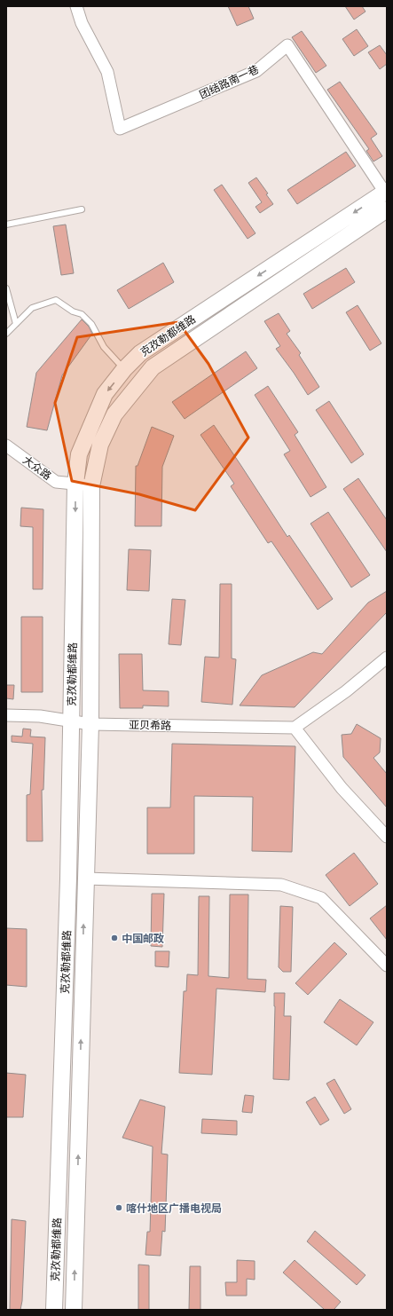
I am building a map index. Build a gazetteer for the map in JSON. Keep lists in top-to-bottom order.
{
  "streets": {
    "main road": ["克孜勒都维路"],
    "street": ["团结路南一巷", "大众路", "亚贝希路"]
  },
  "crossings": [
    ["团结路南一巷", "克孜勒都维路"],
    ["克孜勒都维路", "大众路"],
    ["克孜勒都维路", "亚贝希路"]
  ],
  "places": ["中国邮政", "喀什地区广播电视局"]
}
